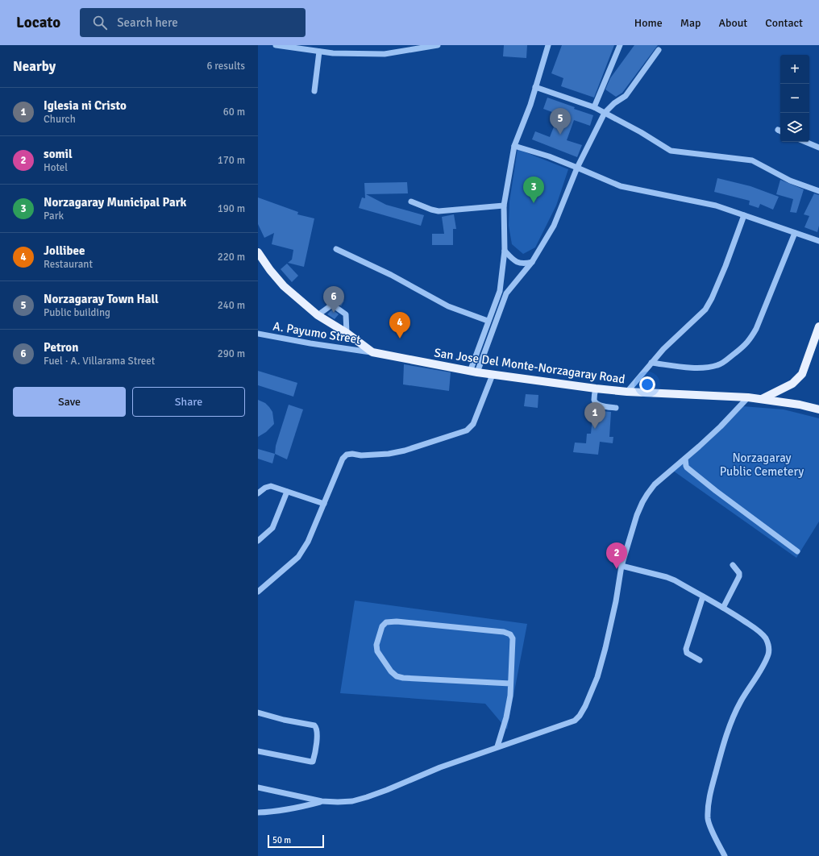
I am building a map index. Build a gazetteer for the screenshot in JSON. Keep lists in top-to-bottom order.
{
  "streets": {
    "main road": ["San Jose Del Monte-Norzagaray Road"],
    "street": ["A. Payumo Street"]
  },
  "crossings": [
    ["A. Payumo Street", "San Jose Del Monte-Norzagaray Road"]
  ],
  "parks": ["Norzagaray Public Cemetery"],
  "scale_bar": "50 m",
  "page": {
    "header": "Locato",
    "search": "Search here",
    "nav": [
      "Home",
      "Map",
      "About",
      "Contact"
    ],
    "heading": ["Nearby", "6 results"],
    "map_buttons": ["+", "−"],
    "list": [
      {
        "mark": "1",
        "name": "Iglesia ni Cristo",
        "note": "Church",
        "value": "60 m"
      },
      {
        "mark": "2",
        "name": "somil",
        "note": "Hotel",
        "value": "170 m"
      },
      {
        "mark": "3",
        "name": "Norzagaray Municipal Park",
        "note": "Park",
        "value": "190 m"
      },
      {
        "mark": "4",
        "name": "Jollibee",
        "note": "Restaurant",
        "value": "220 m"
      },
      {
        "mark": "5",
        "name": "Norzagaray Town Hall",
        "note": "Public building",
        "value": "240 m"
      },
      {
        "mark": "6",
        "name": "Petron",
        "note": "Fuel · A. Villarama Street",
        "value": "290 m"
      }
    ],
    "pins": [
      "5",
      "3",
      "6",
      "4",
      "1",
      "2"
    ],
    "buttons": ["Save", "Share"],
    "scale": "50 m"
  }
}
